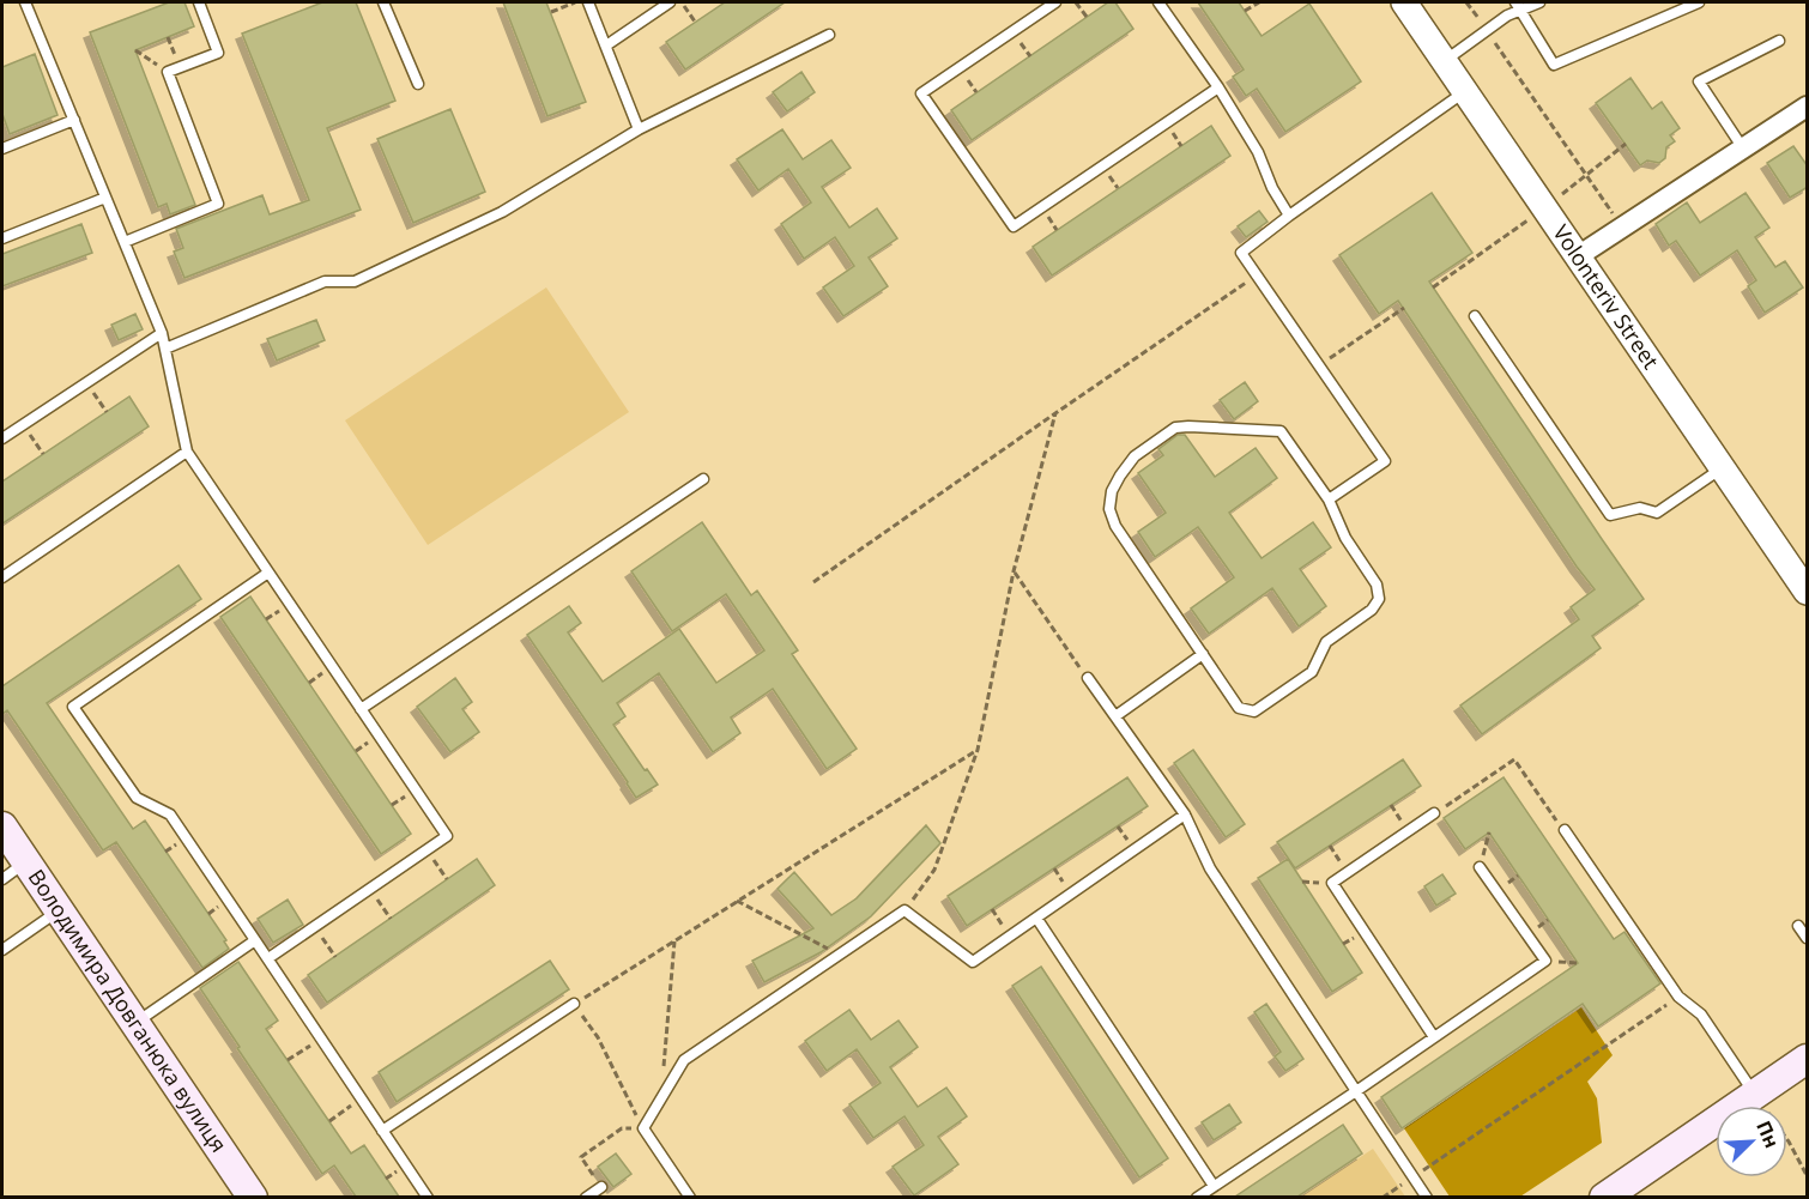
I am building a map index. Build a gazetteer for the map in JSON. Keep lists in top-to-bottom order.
{
  "streets": {
    "main road": ["Володимира Довганюка вулиця"],
    "street": ["Volonteriv Street"]
  },
  "north": "top right"
}
